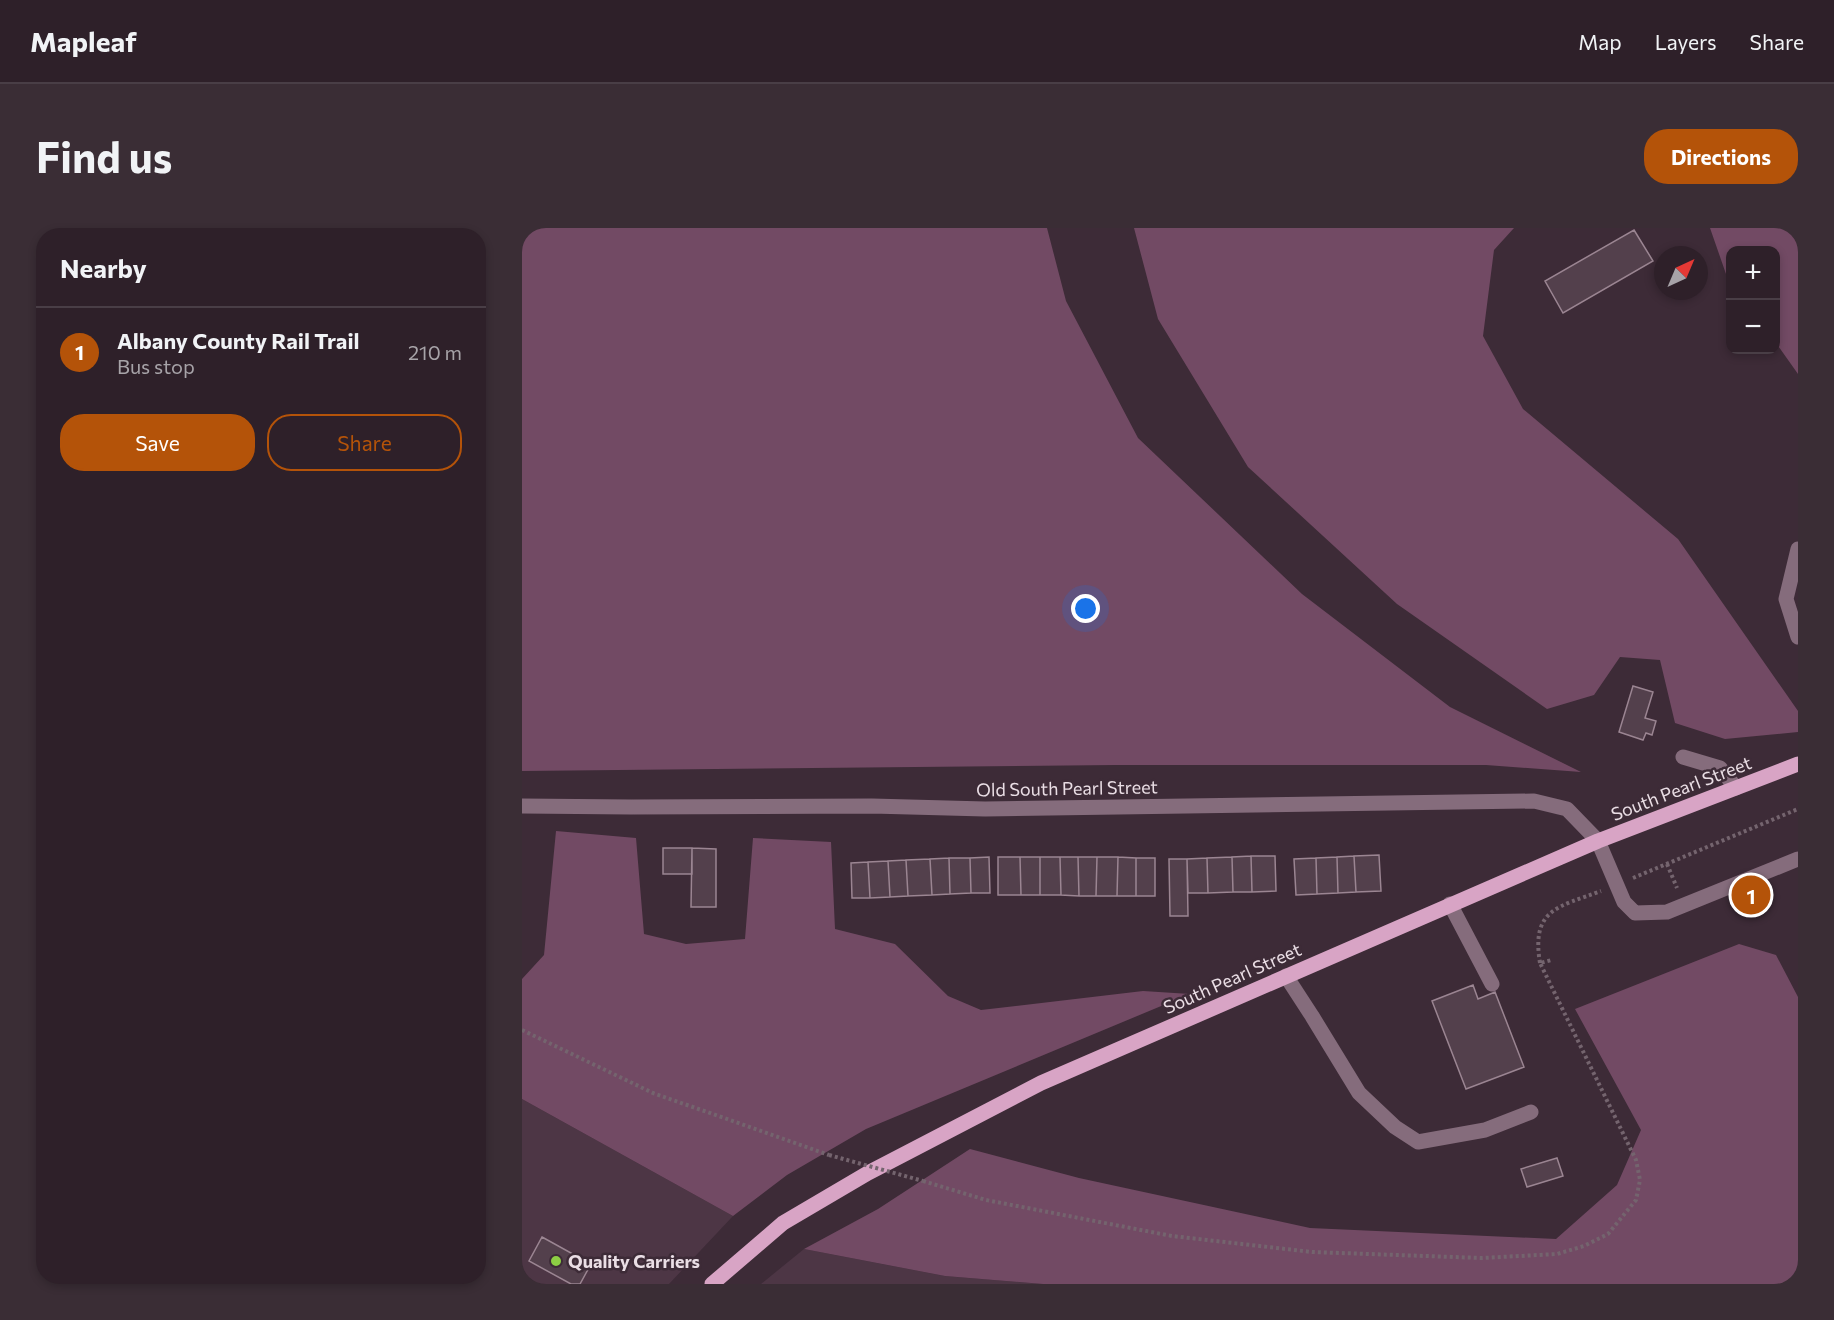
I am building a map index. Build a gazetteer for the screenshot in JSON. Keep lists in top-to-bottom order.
{
  "streets": {
    "main road": ["South Pearl Street"],
    "street": ["Old South Pearl Street"]
  },
  "crossings": [
    ["Old South Pearl Street", "South Pearl Street"]
  ],
  "places": ["Quality Carriers"],
  "north": "top right",
  "page": {
    "header": "Mapleaf",
    "nav": ["Map", "Layers", "Share"],
    "buttons": [
      "Directions",
      ["Save", "Share"]
    ],
    "title": "Find us",
    "heading": "Nearby",
    "map_buttons": ["+", "−"],
    "list": [
      {
        "mark": "1",
        "name": "Albany County Rail Trail",
        "note": "Bus stop",
        "value": "210 m"
      }
    ],
    "pins": "1"
  }
}
